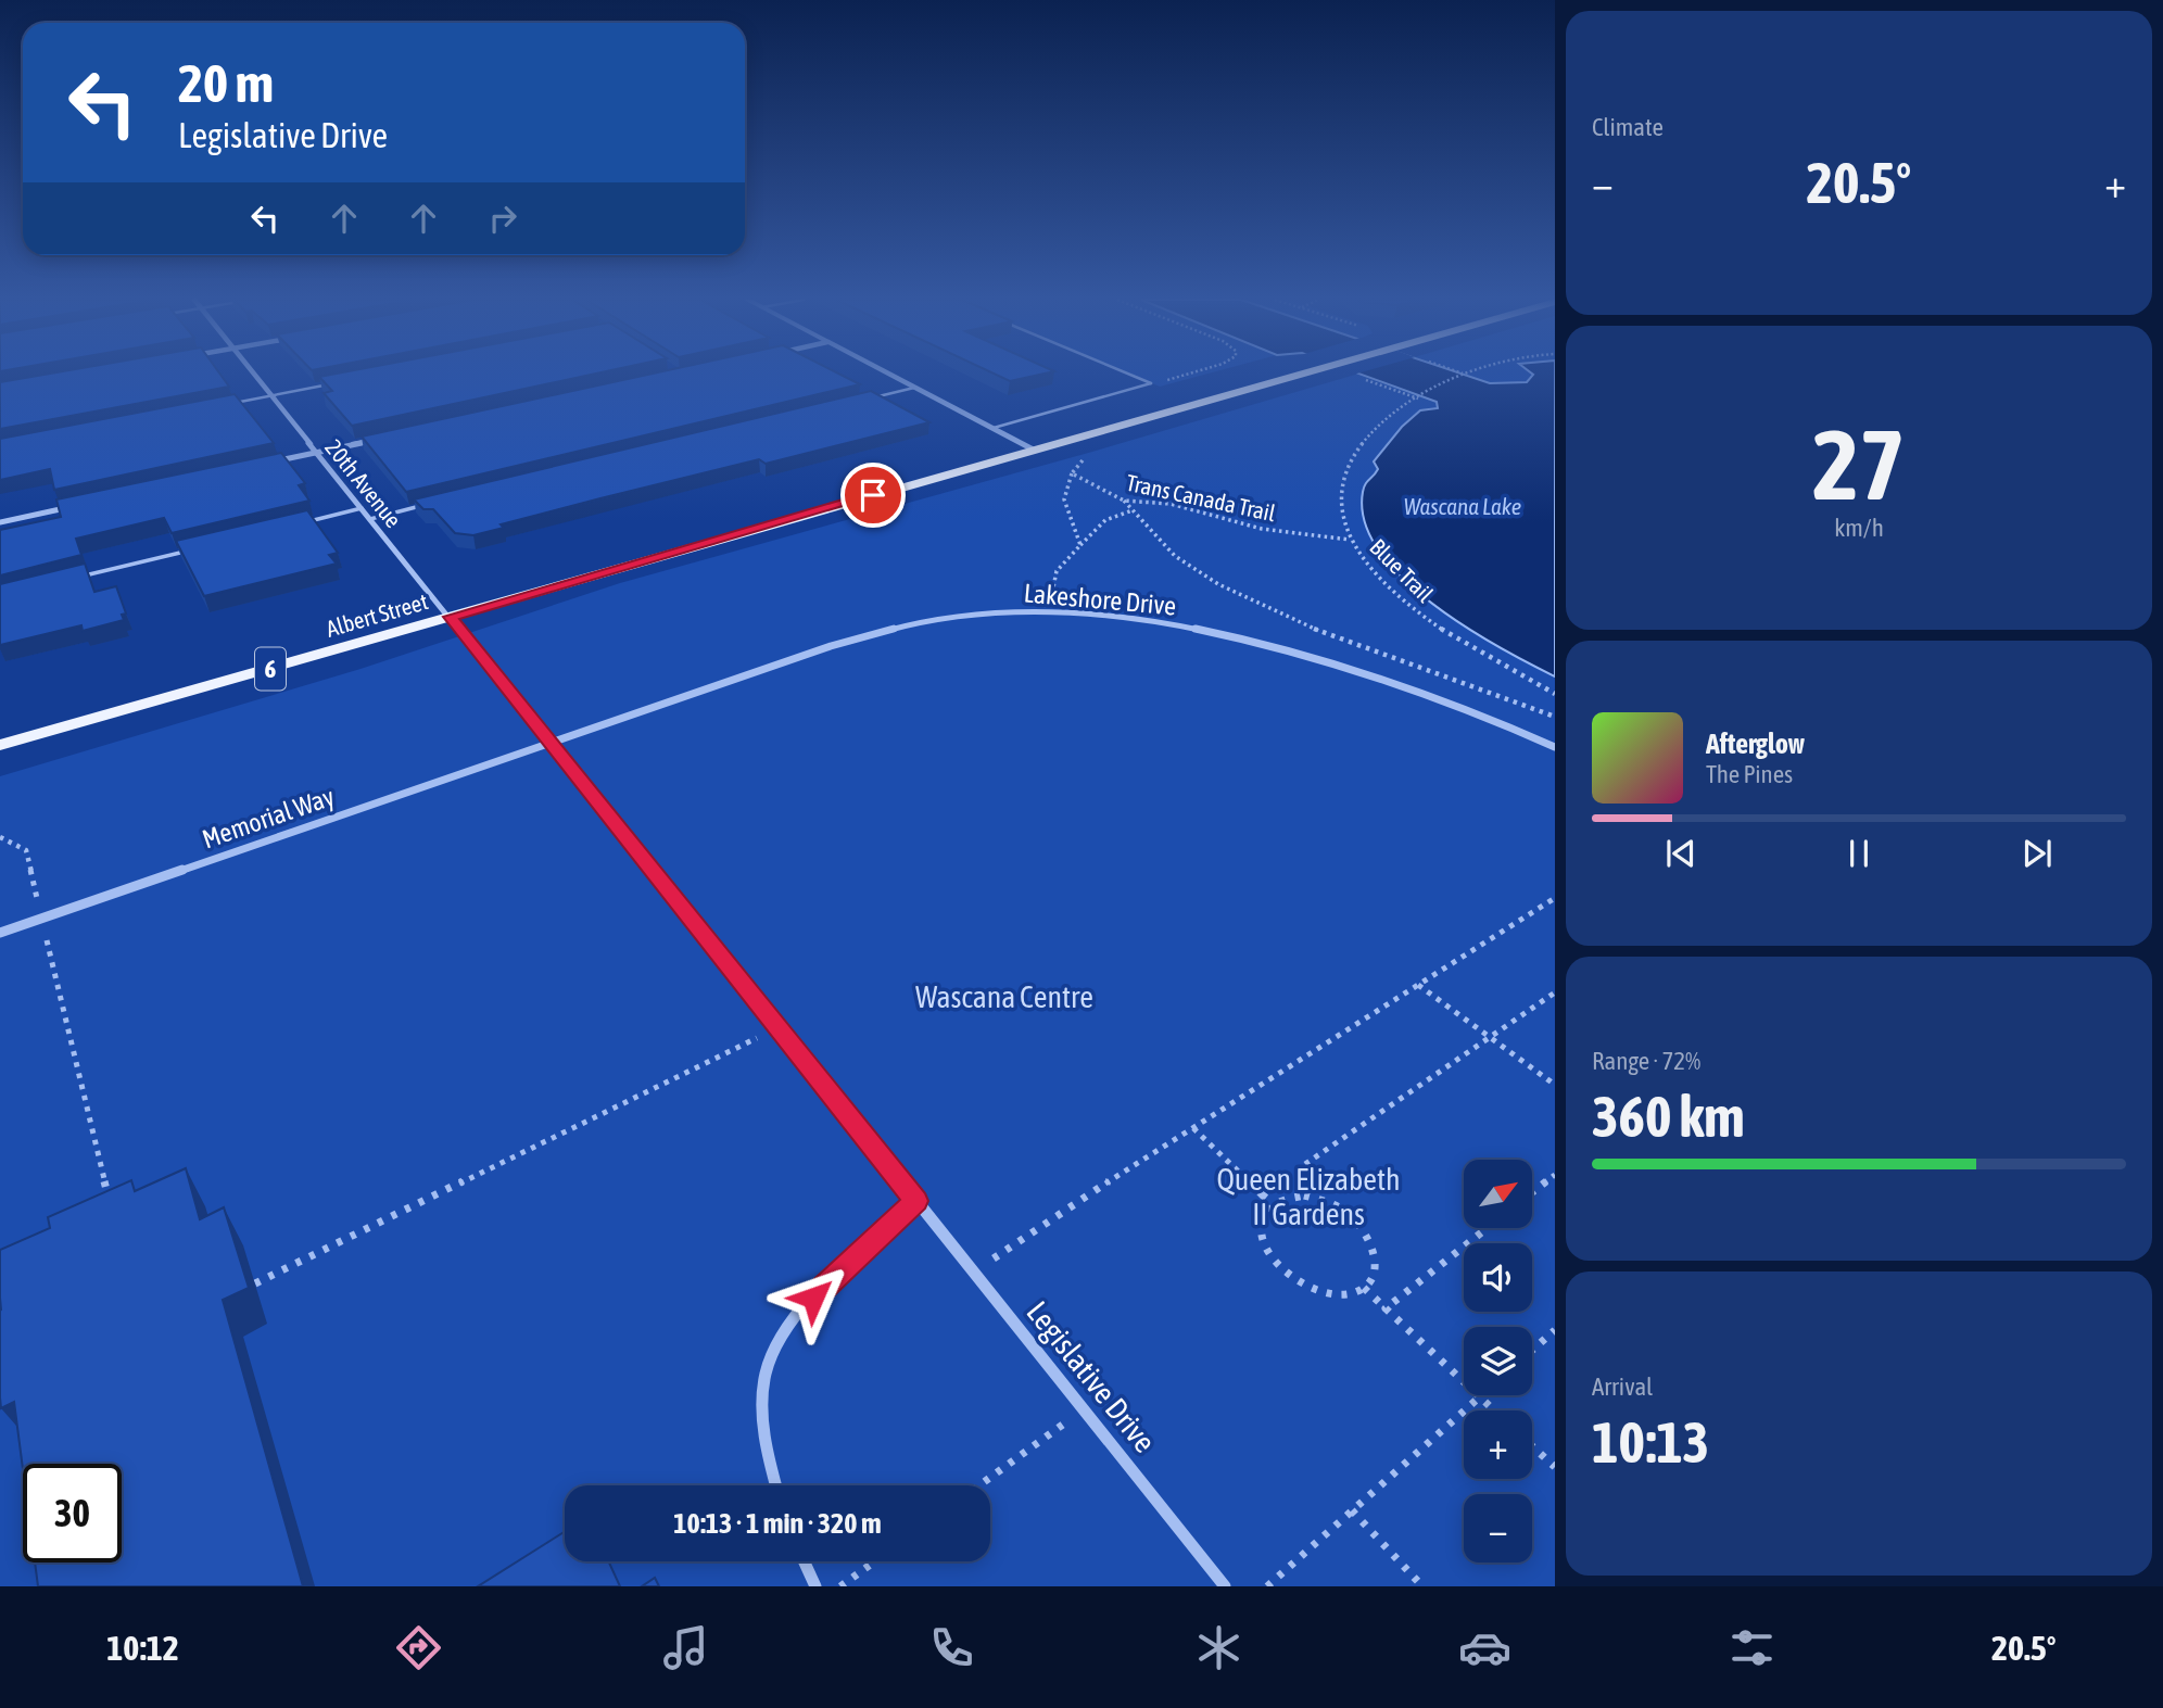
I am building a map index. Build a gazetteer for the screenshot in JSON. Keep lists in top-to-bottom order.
{
  "streets": {
    "main road": ["Albert Street", "6"],
    "street": [
      "20th Avenue",
      "Lakeshore Drive",
      "Memorial Way",
      "Legislative Drive"
    ],
    "path": ["Trans Canada Trail", "Blue Trail"]
  },
  "crossings": [
    ["20th Avenue", "Albert Street"],
    ["20th Avenue", "Legislative Drive"],
    ["Trans Canada Trail", "Blue Trail"],
    ["Lakeshore Drive", "Memorial Way"],
    ["Lakeshore Drive", "Legislative Drive"],
    ["Albert Street", "Legislative Drive"],
    ["Memorial Way", "Legislative Drive"]
  ],
  "water": ["Wascana Lake"],
  "parks": ["Wascana Centre", "Queen Elizabeth II Gardens"],
  "north": "top right",
  "page": {
    "tile": [
      "Climate",
      ["27", "km/h"],
      ["Range · 72%", "360 km"],
      ["Arrival", "10:13"]
    ],
    "turn": ["20 m", "Legislative Drive"],
    "heat": ["−", "20.5°", "+"],
    "song": ["Afterglow", "The Pines"],
    "map_buttons": ["+", "−"],
    "limit": "30",
    "trip": "10:13 · 1 min · 320 m",
    "tabs": ["10:12", "20.5°"]
  }
}
